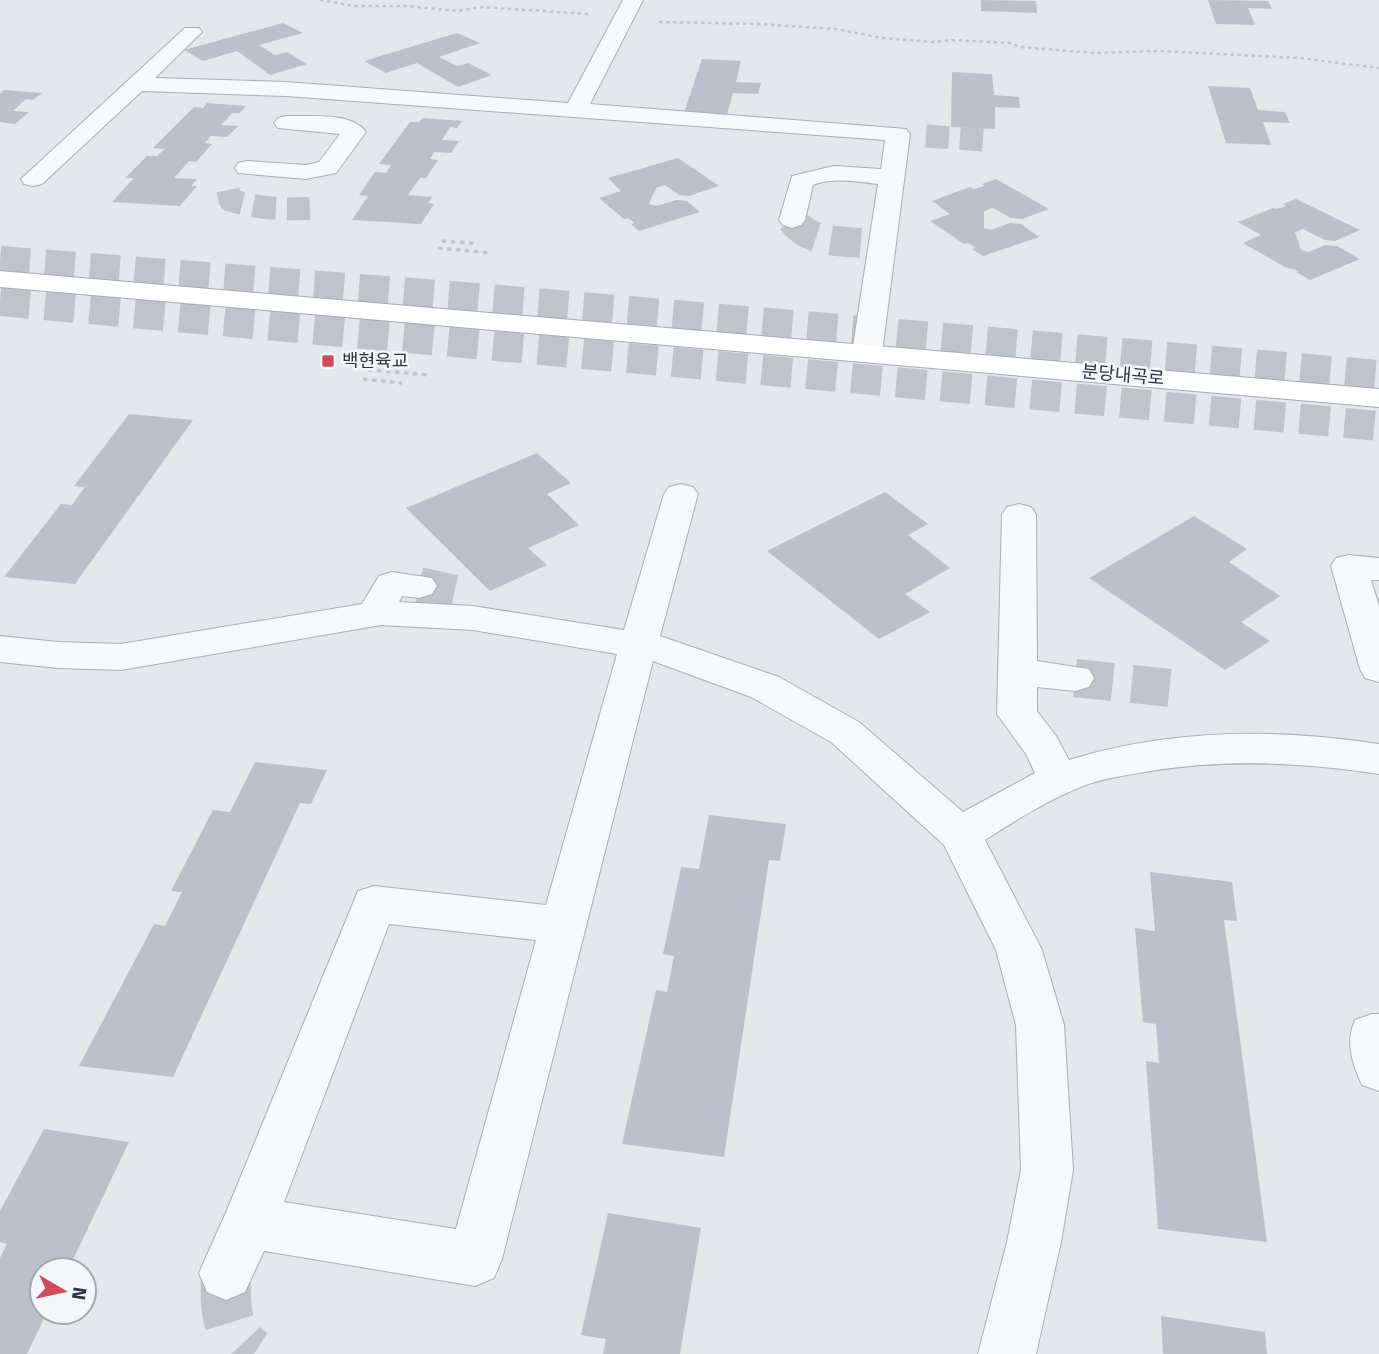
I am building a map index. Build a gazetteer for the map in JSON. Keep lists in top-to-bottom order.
{
  "streets": {
    "main road": ["분당내곡로"]
  },
  "places": {
    "transit": ["백현육교"]
  },
  "north": "right"
}
